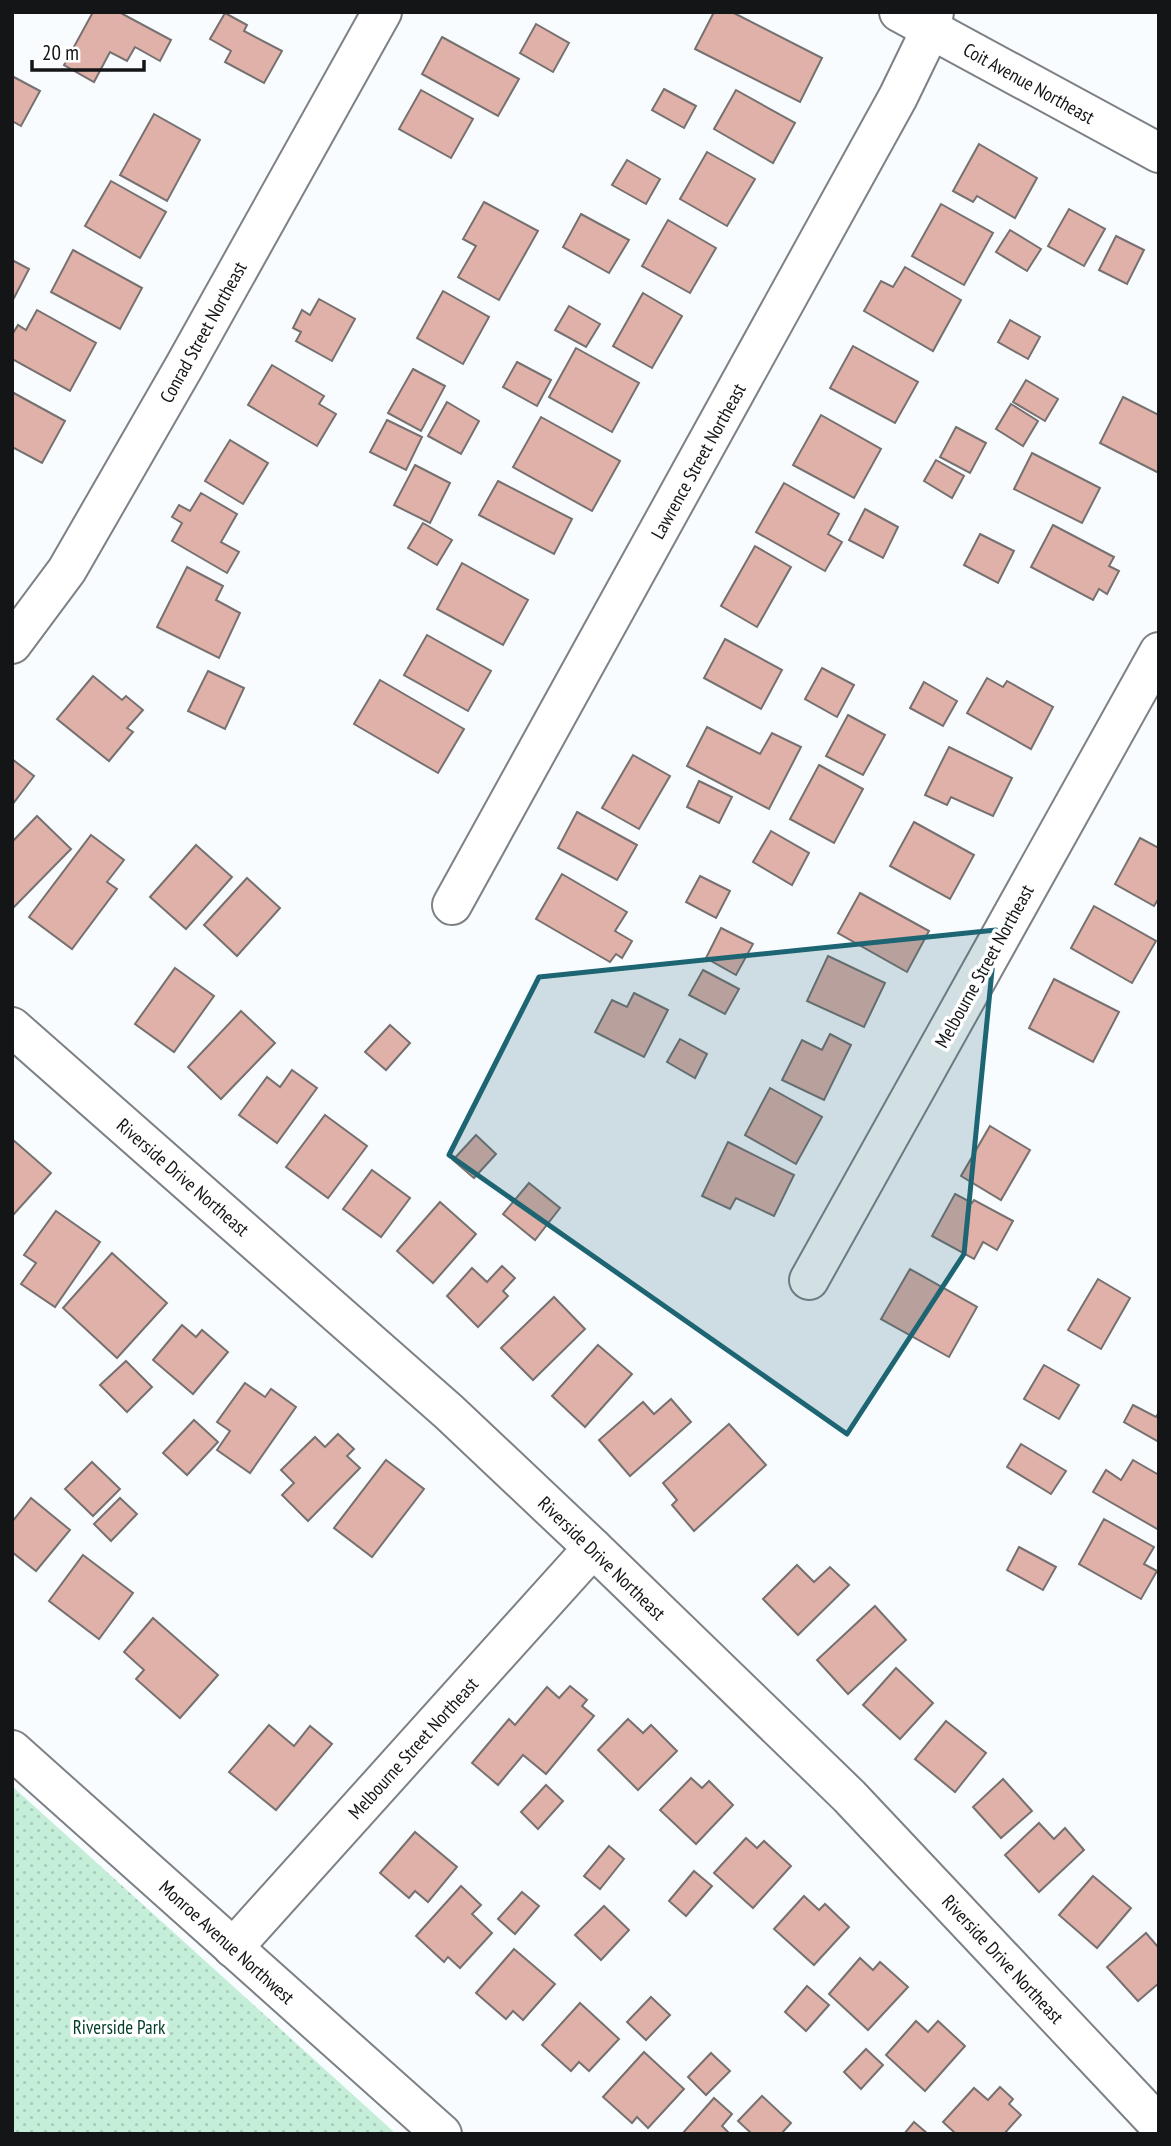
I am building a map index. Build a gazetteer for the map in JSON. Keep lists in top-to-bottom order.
{
  "streets": {
    "street": [
      "Coit Avenue Northeast",
      "Conrad Street Northeast",
      "Lawrence Street Northeast",
      "Melbourne Street Northeast",
      "Riverside Drive Northeast",
      "Monroe Avenue Northwest"
    ]
  },
  "crossings": [
    ["Coit Avenue Northeast", "Lawrence Street Northeast"],
    ["Melbourne Street Northeast", "Riverside Drive Northeast"],
    ["Melbourne Street Northeast", "Monroe Avenue Northwest"]
  ],
  "parks": ["Riverside Park"],
  "scale_bar": "20 m"
}
